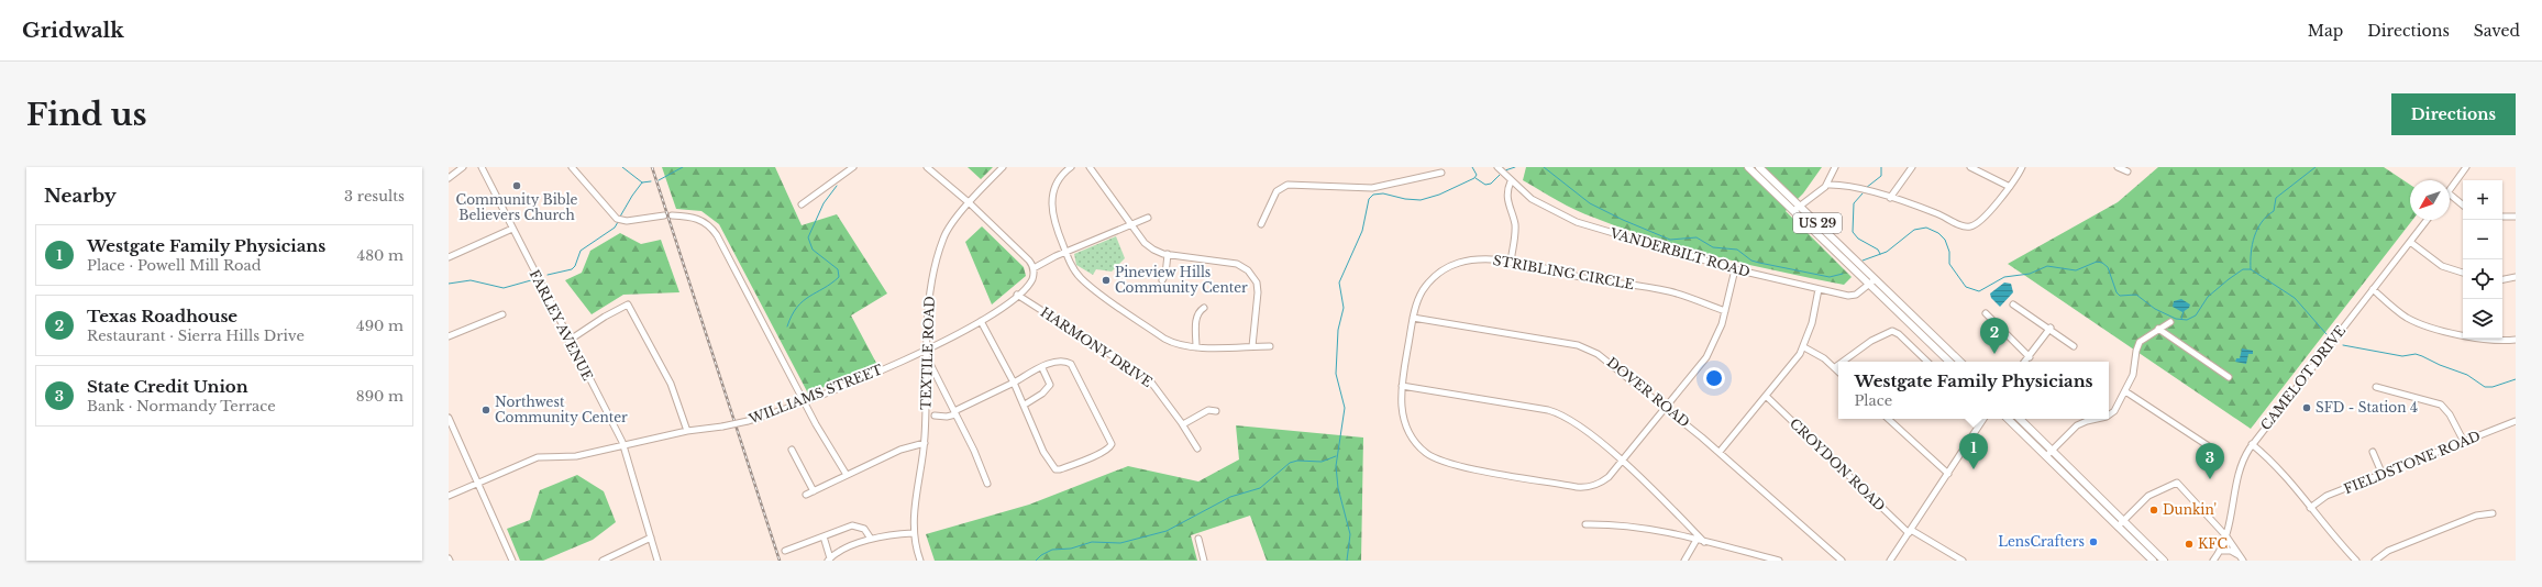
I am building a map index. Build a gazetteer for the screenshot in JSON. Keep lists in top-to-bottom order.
{
  "streets": {
    "main road": ["US 29"],
    "street": [
      "VANDERBILT ROAD",
      "STRIBLING CIRCLE",
      "FARLEY AVENUE",
      "HARMONY DRIVE",
      "TEXTILE ROAD",
      "CAMELOT DRIVE",
      "DOVER ROAD",
      "WILLIAMS STREET",
      "FIELDSTONE ROAD",
      "CROYDON ROAD"
    ]
  },
  "crossings": [
    ["US 29", "VANDERBILT ROAD"],
    ["VANDERBILT ROAD", "STRIBLING CIRCLE"],
    ["STRIBLING CIRCLE", "DOVER ROAD"],
    ["FARLEY AVENUE", "WILLIAMS STREET"],
    ["HARMONY DRIVE", "WILLIAMS STREET"],
    ["TEXTILE ROAD", "WILLIAMS STREET"]
  ],
  "places": [
    "Community Bible Believers Church",
    "Pineview Hills Community Center",
    "SFD - Station 4",
    "Northwest Community Center",
    "Dunkin'",
    "LensCrafters",
    "KFC"
  ],
  "north": "bottom left",
  "page": {
    "header": "Gridwalk",
    "nav": ["Map", "Directions", "Saved"],
    "buttons": "Directions",
    "title": "Find us",
    "heading": ["Nearby", "3 results"],
    "map_buttons": ["+", "−"],
    "list": [
      {
        "mark": "1",
        "name": "Westgate Family Physicians",
        "note": "Place · Powell Mill Road",
        "value": "480 m"
      },
      {
        "mark": "2",
        "name": "Texas Roadhouse",
        "note": "Restaurant · Sierra Hills Drive",
        "value": "490 m"
      },
      {
        "mark": "3",
        "name": "State Credit Union",
        "note": "Bank · Normandy Terrace",
        "value": "890 m"
      }
    ],
    "pins": ["2", "1", "3"],
    "popup": ["Westgate Family Physicians", "Place"]
  }
}
